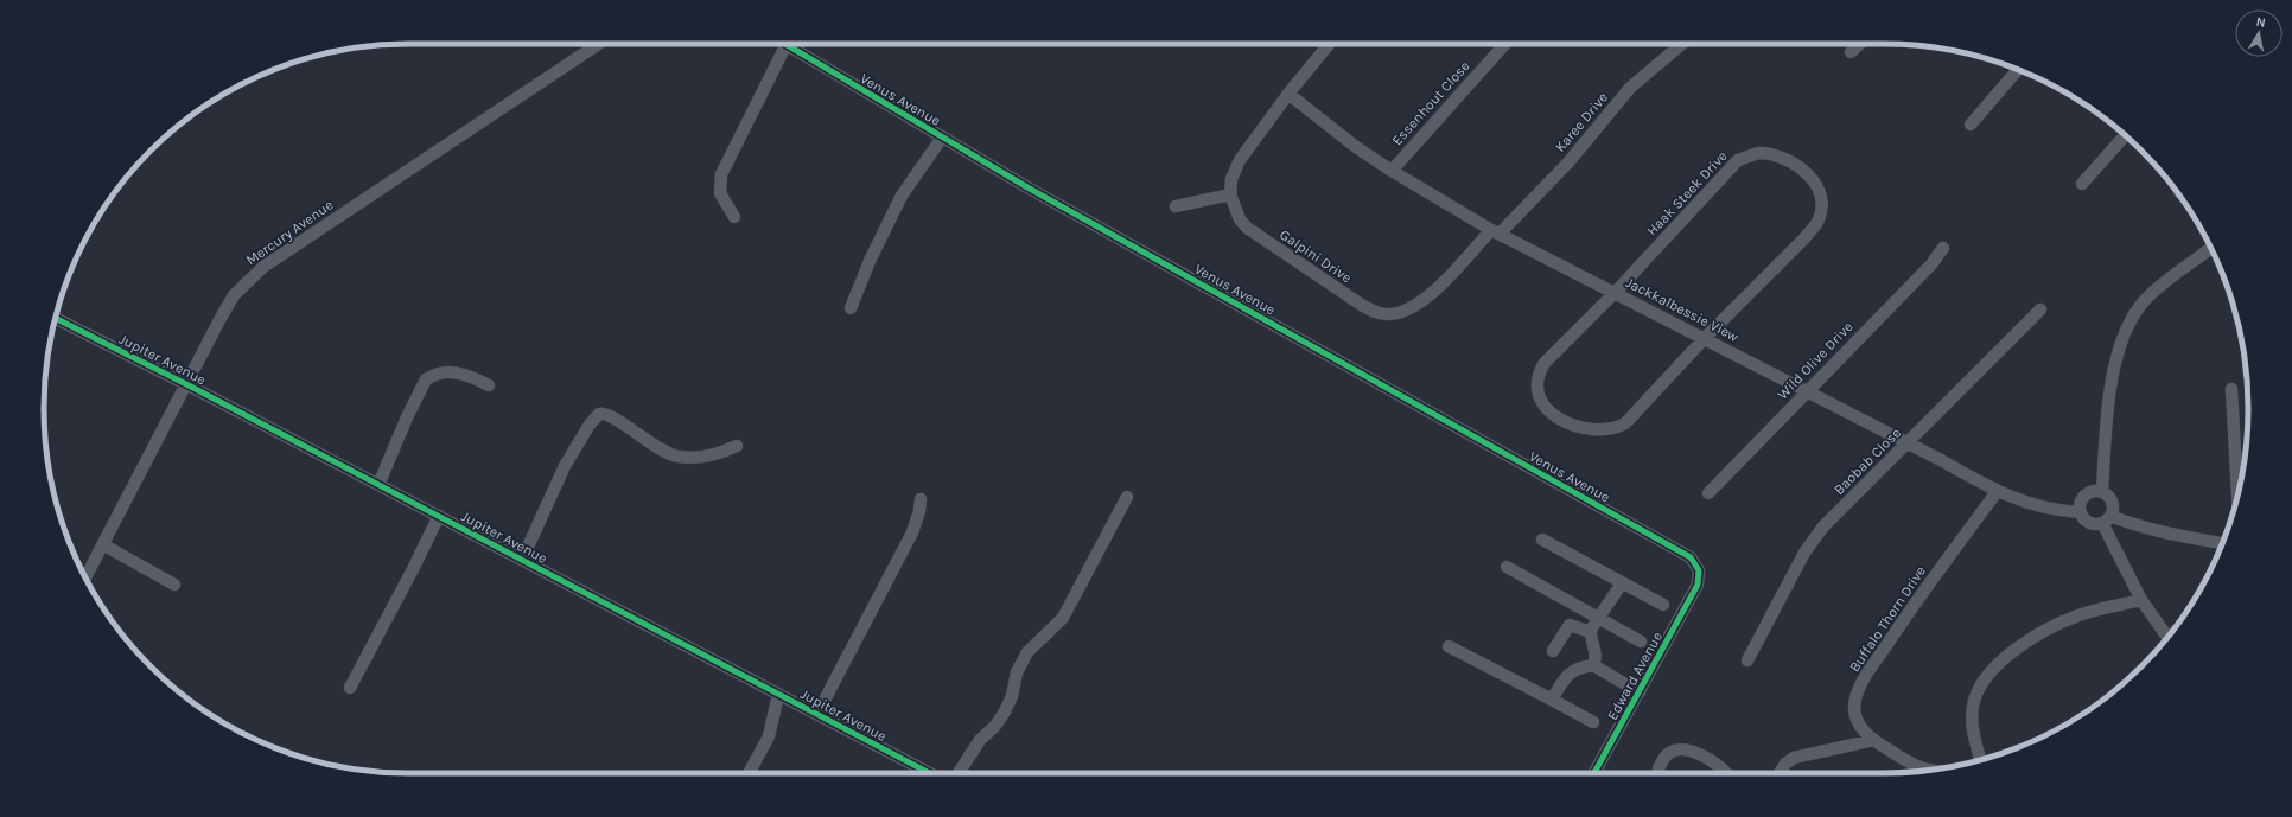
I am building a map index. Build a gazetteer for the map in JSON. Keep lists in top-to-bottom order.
{
  "streets": {
    "street": [
      "Venus Avenue",
      "Essenhout Close",
      "Karee Drive",
      "Haak Steek Drive",
      "Mercury Avenue",
      "Galpini Drive",
      "Jackkalbessie View",
      "Jupiter Avenue",
      "Wild Olive Drive",
      "Baobab Close",
      "Buffalo Thorn Drive",
      "Edward Avenue"
    ]
  },
  "crossings": [
    ["Venus Avenue", "Edward Avenue"],
    ["Essenhout Close", "Jackkalbessie View"],
    ["Karee Drive", "Galpini Drive"],
    ["Karee Drive", "Jackkalbessie View"],
    ["Haak Steek Drive", "Jackkalbessie View"],
    ["Mercury Avenue", "Jupiter Avenue"],
    ["Galpini Drive", "Jackkalbessie View"],
    ["Jackkalbessie View", "Wild Olive Drive"],
    ["Jackkalbessie View", "Baobab Close"],
    ["Jackkalbessie View", "Buffalo Thorn Drive"]
  ],
  "north": "top"
}
